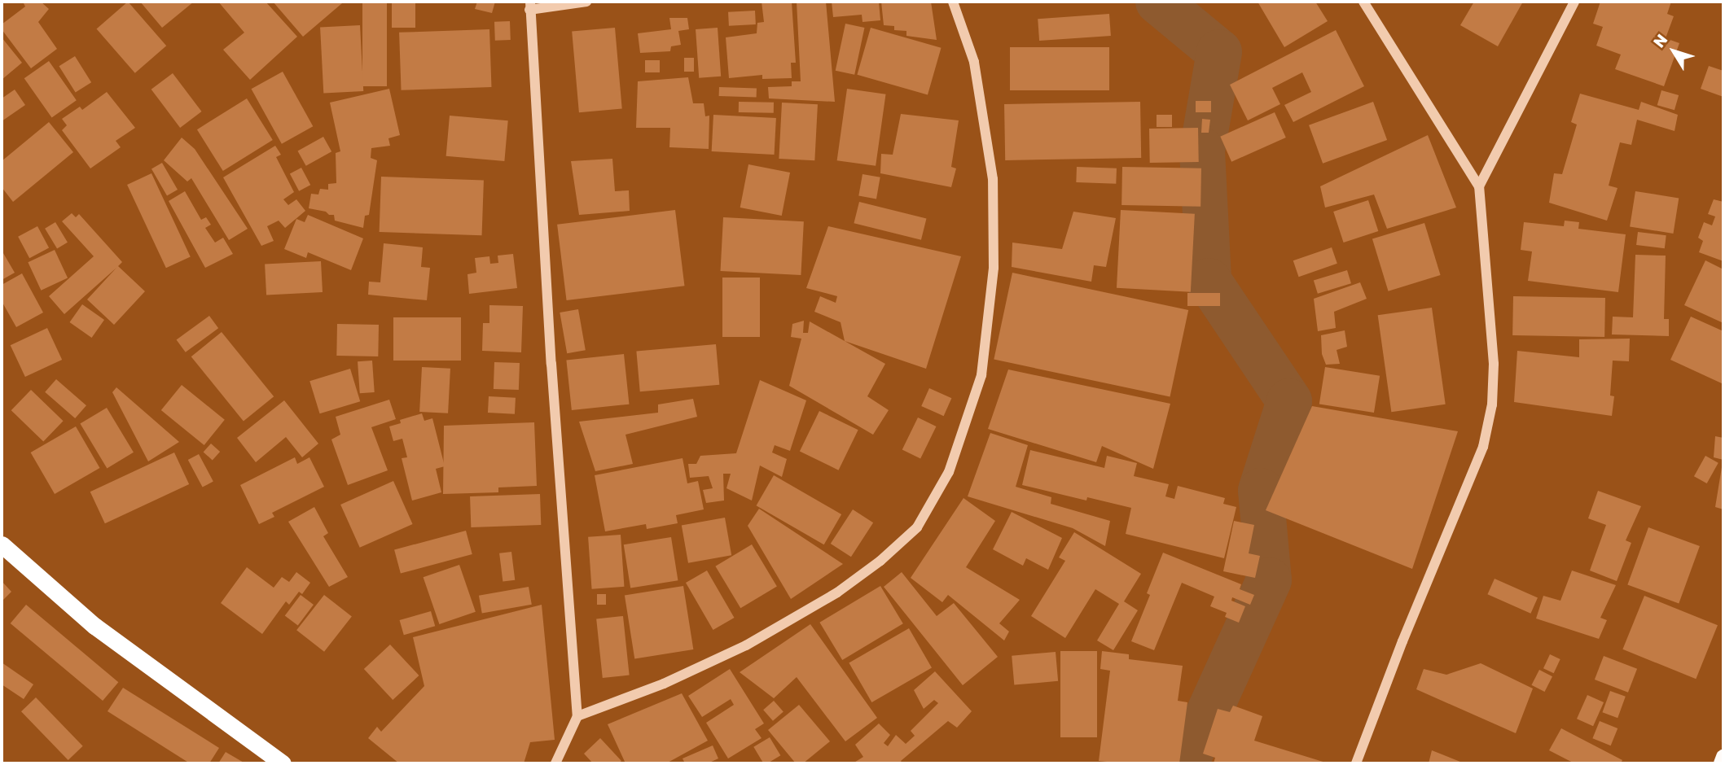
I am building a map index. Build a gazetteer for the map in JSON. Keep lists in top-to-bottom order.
{
  "north": "top left"
}
